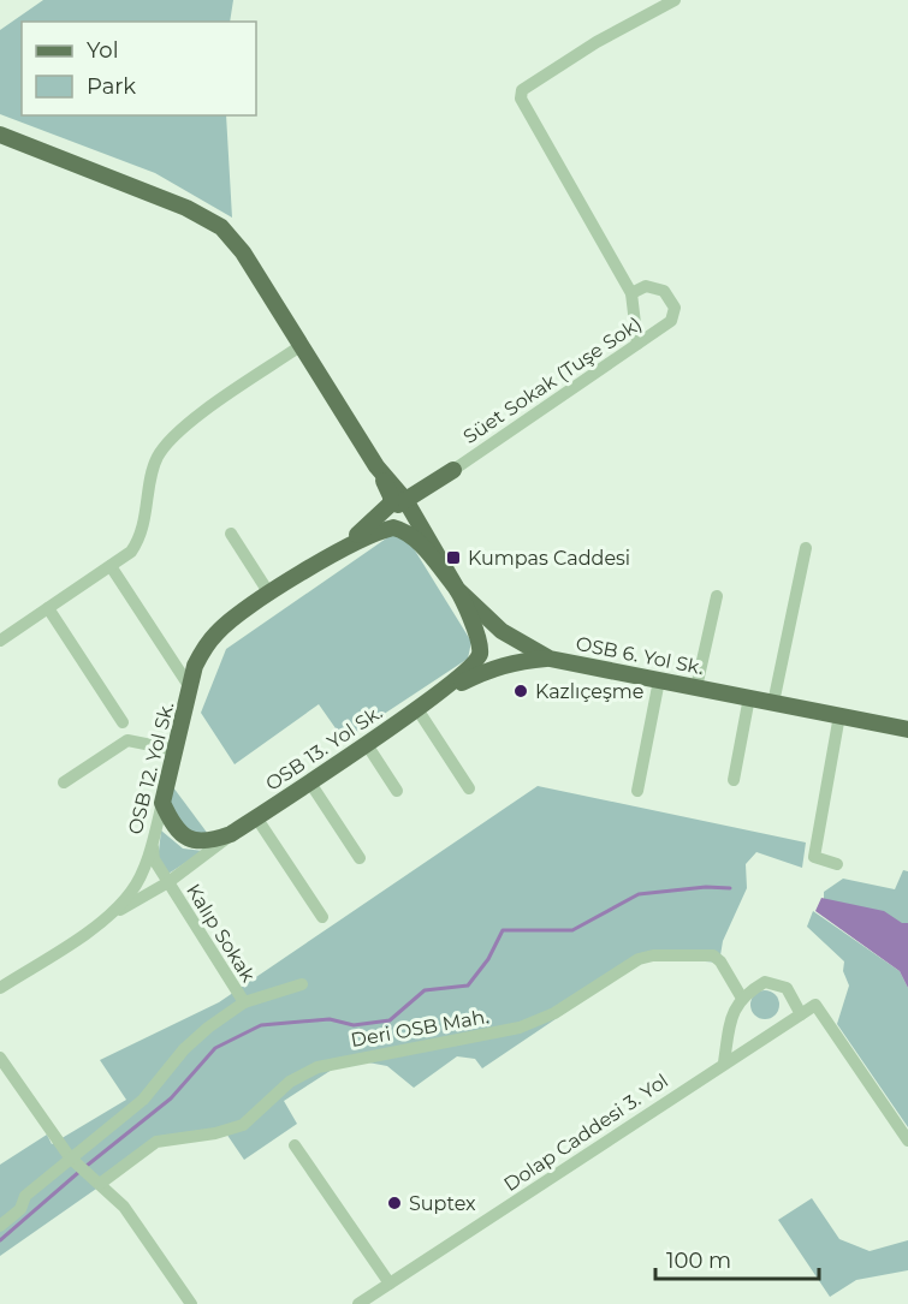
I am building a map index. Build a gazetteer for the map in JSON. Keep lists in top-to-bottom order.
{
  "streets": {
    "main road": ["OSB 6. Yol Sk.", "OSB 13. Yol Sk.", "OSB 12. Yol Sk."],
    "street": [
      "Süet Sokak (Tuşe Sok)",
      "Kalıp Sokak",
      "Deri OSB Mah.",
      "Dolap Caddesi 3. Yol"
    ]
  },
  "crossings": [
    ["OSB 12. Yol Sk.", "Kalıp Sokak"]
  ],
  "places": {
    "transit": ["Kumpas Caddesi"],
    "other": ["Kazlıçeşme", "Suptex"]
  },
  "legend": ["Yol", "Park"],
  "scale_bar": "100 m"
}
